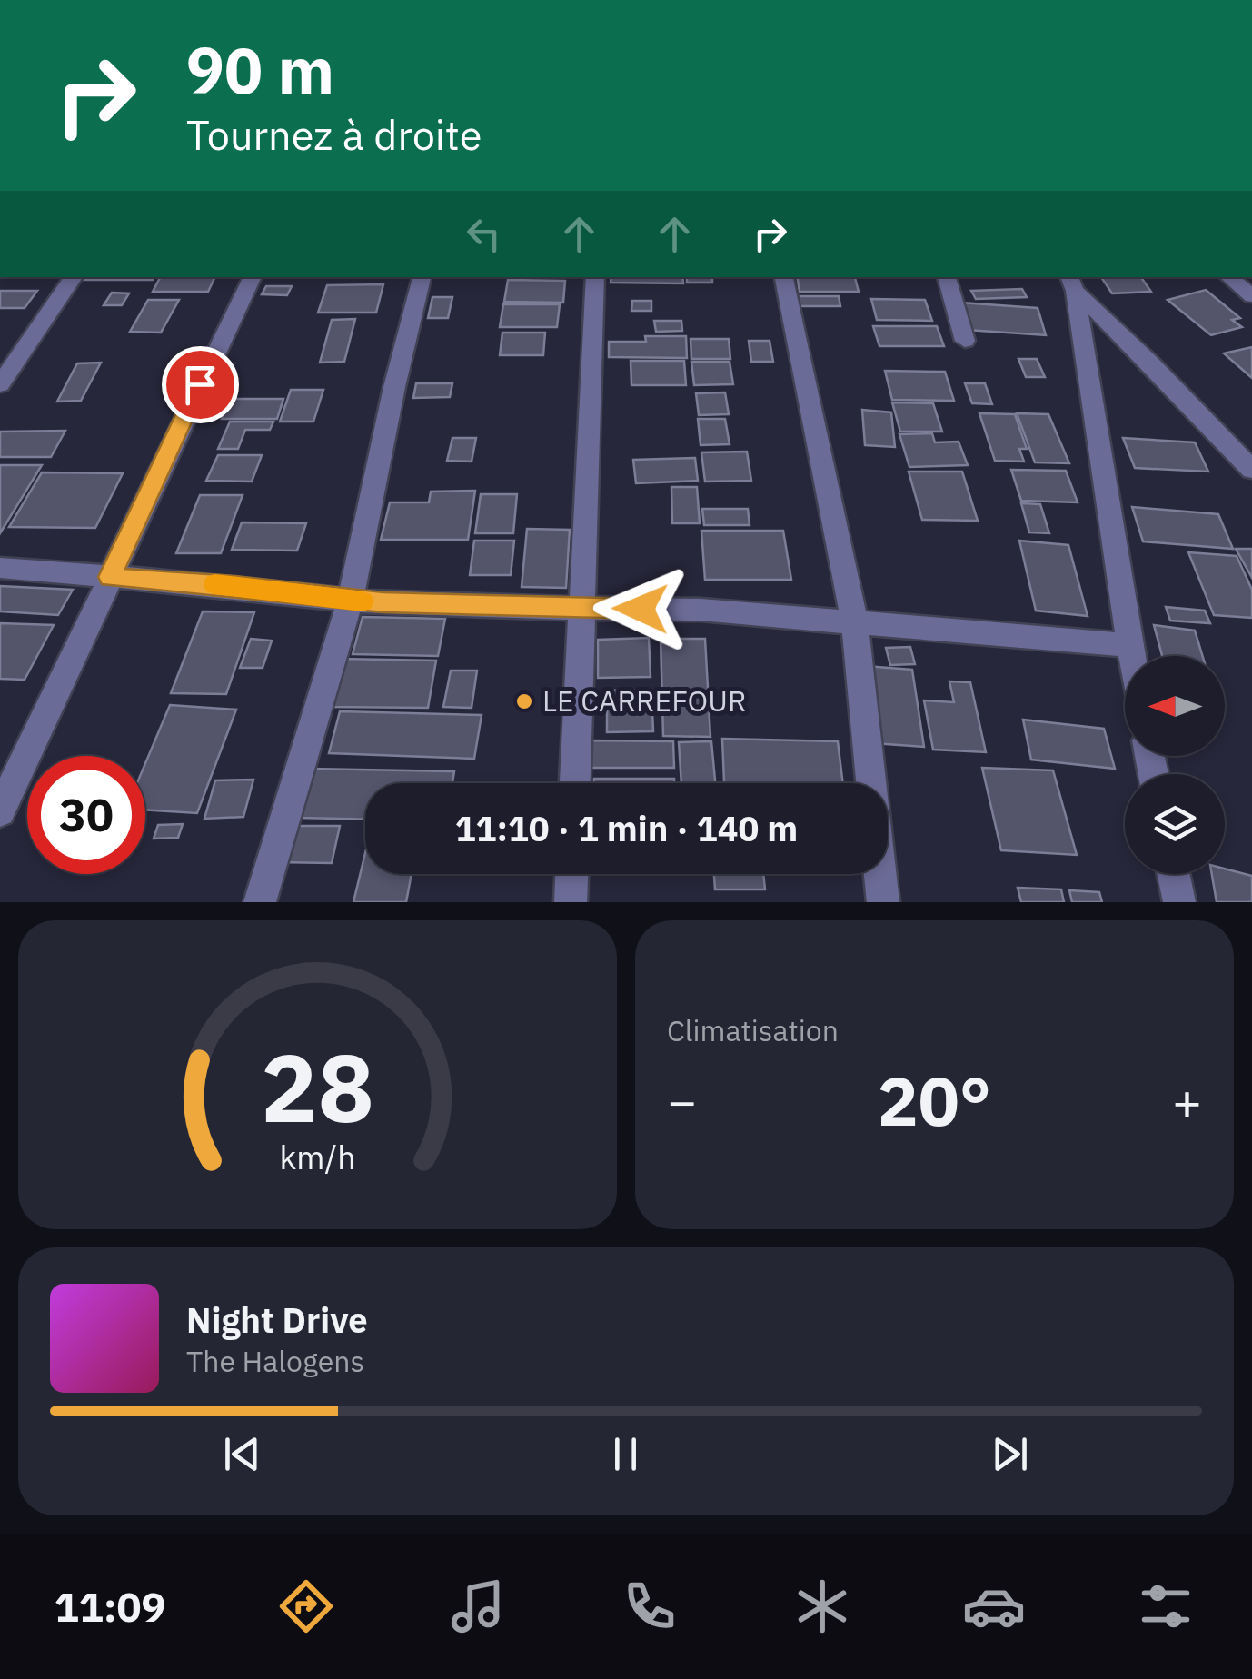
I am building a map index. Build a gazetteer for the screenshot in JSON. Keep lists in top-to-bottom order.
{
  "places": ["LE CARREFOUR"],
  "north": "left",
  "page": {
    "turn": ["90 m", "Tournez à droite"],
    "limit": "30",
    "trip": "11:10 · 1 min · 140 m",
    "tile": "Climatisation",
    "heat": ["−", "20°", "+"],
    "song": ["Night Drive", "The Halogens"],
    "tabs": "11:09",
    "gauge": ["28", "km/h"]
  }
}
